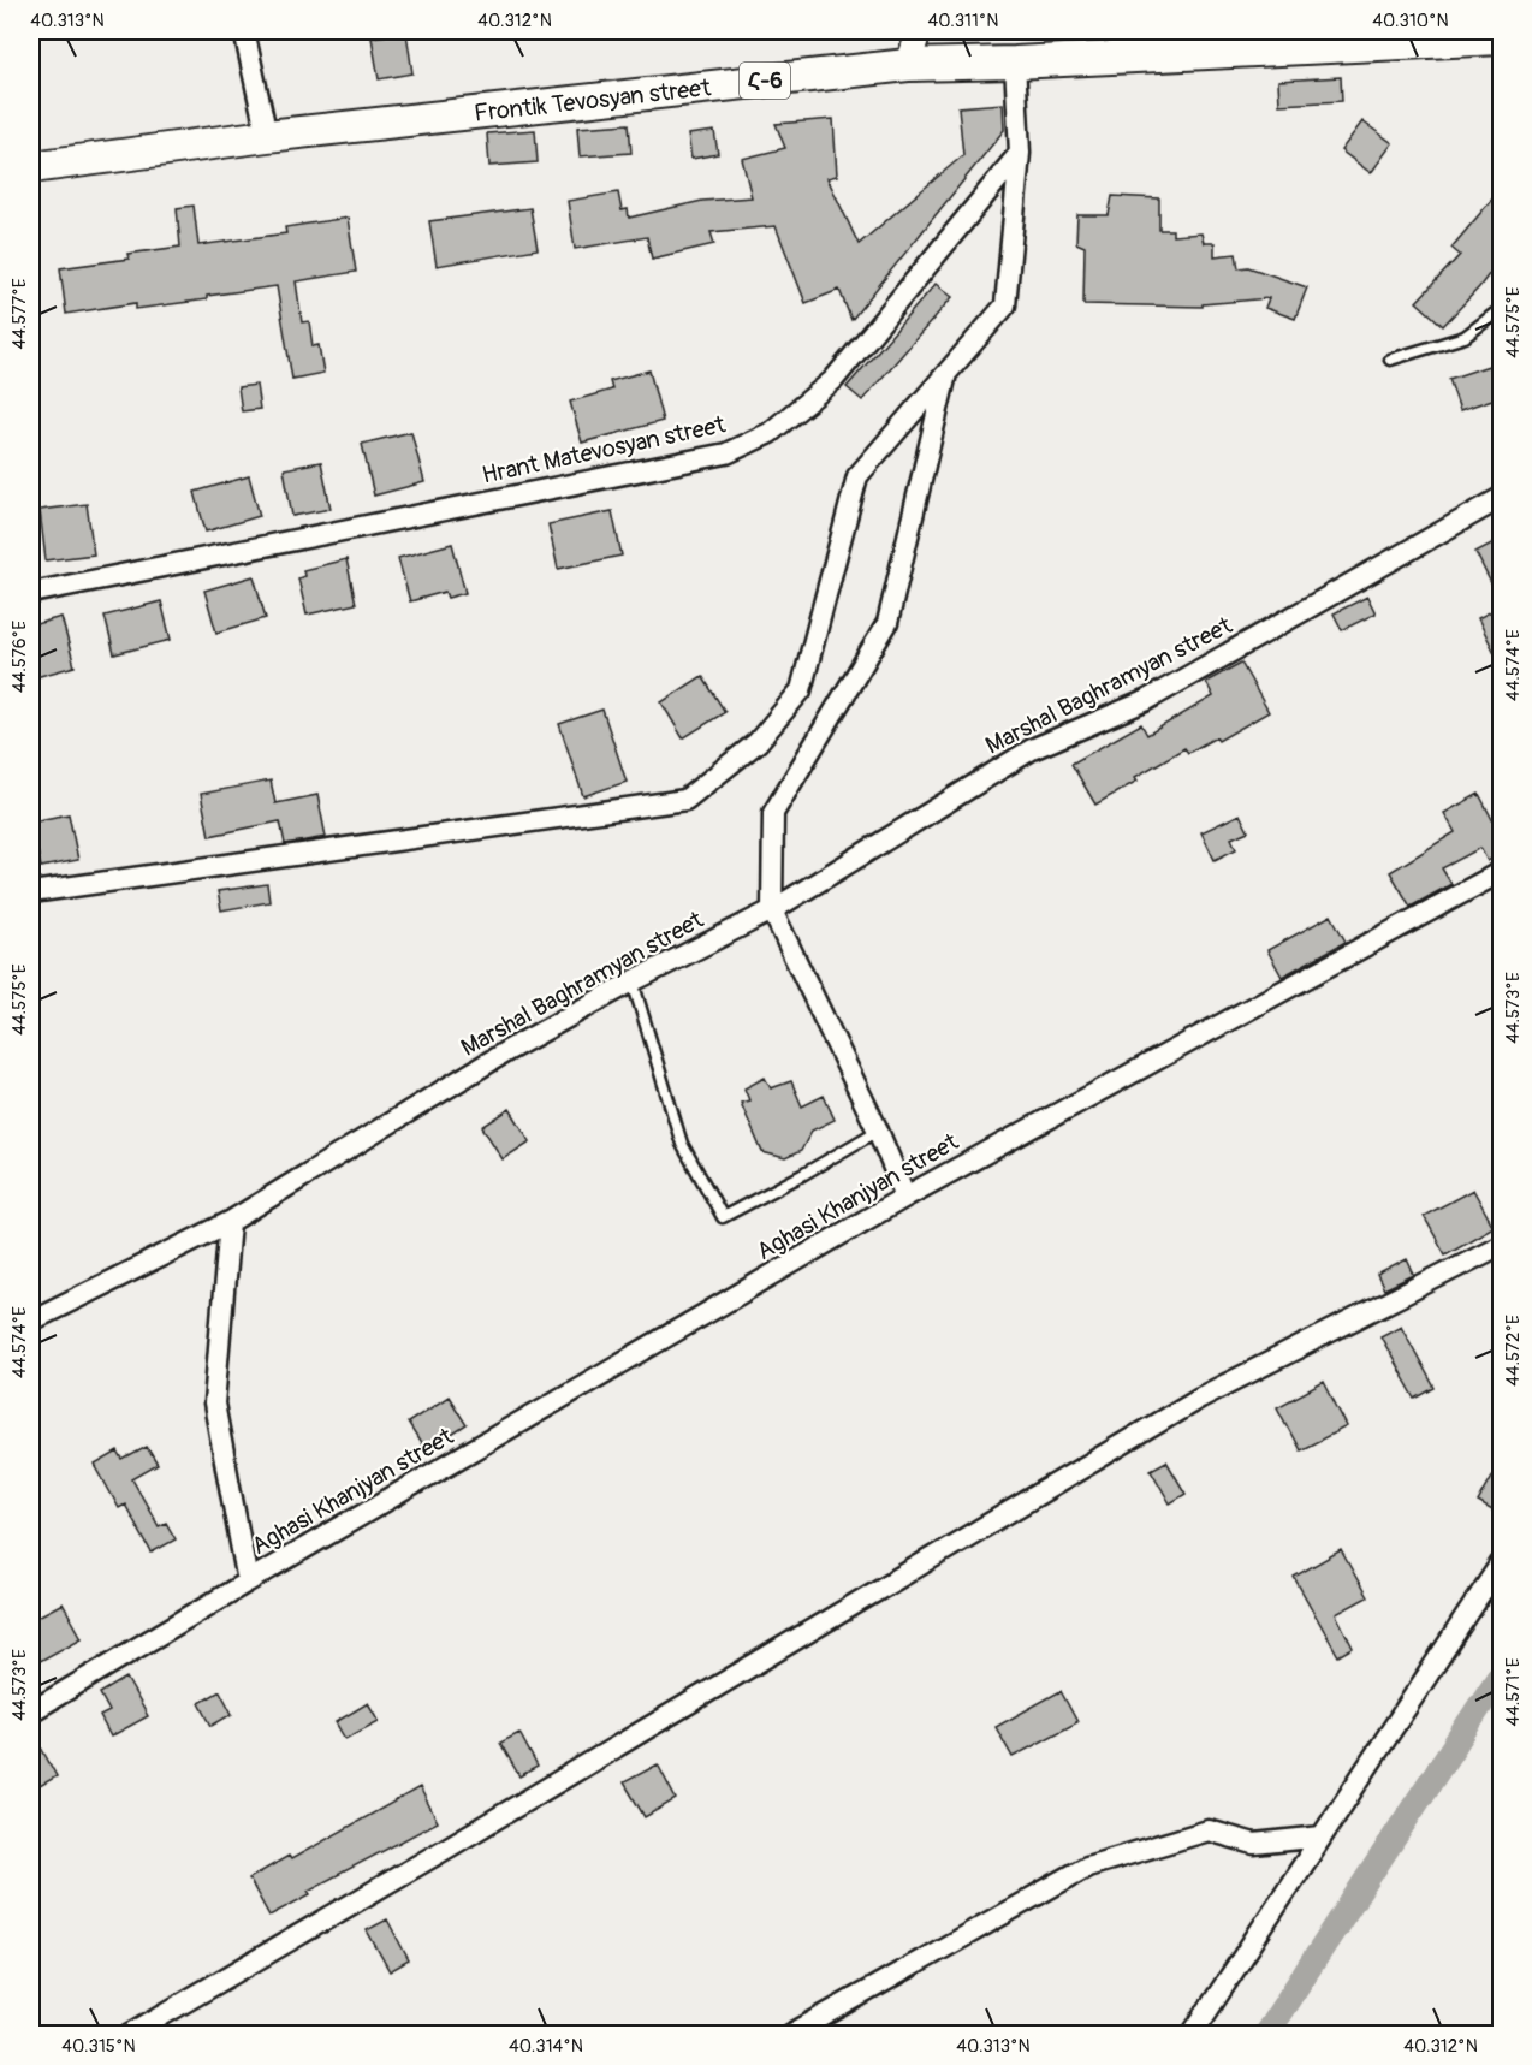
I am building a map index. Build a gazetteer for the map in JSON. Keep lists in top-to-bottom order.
{
  "streets": {
    "main road": ["Հ-6", "Frontik Tevosyan street"],
    "street": ["Hrant Matevosyan street", "Marshal Baghramyan street", "Aghasi Khanjyan street"]
  },
  "coordinates": [
    "40.313°N",
    "40.312°N",
    "40.311°N",
    "40.310°N",
    "44.577°E",
    "44.575°E",
    "44.576°E",
    "44.574°E",
    "44.573°E",
    "44.572°E",
    "44.571°E",
    "40.315°N",
    "40.314°N"
  ]
}
